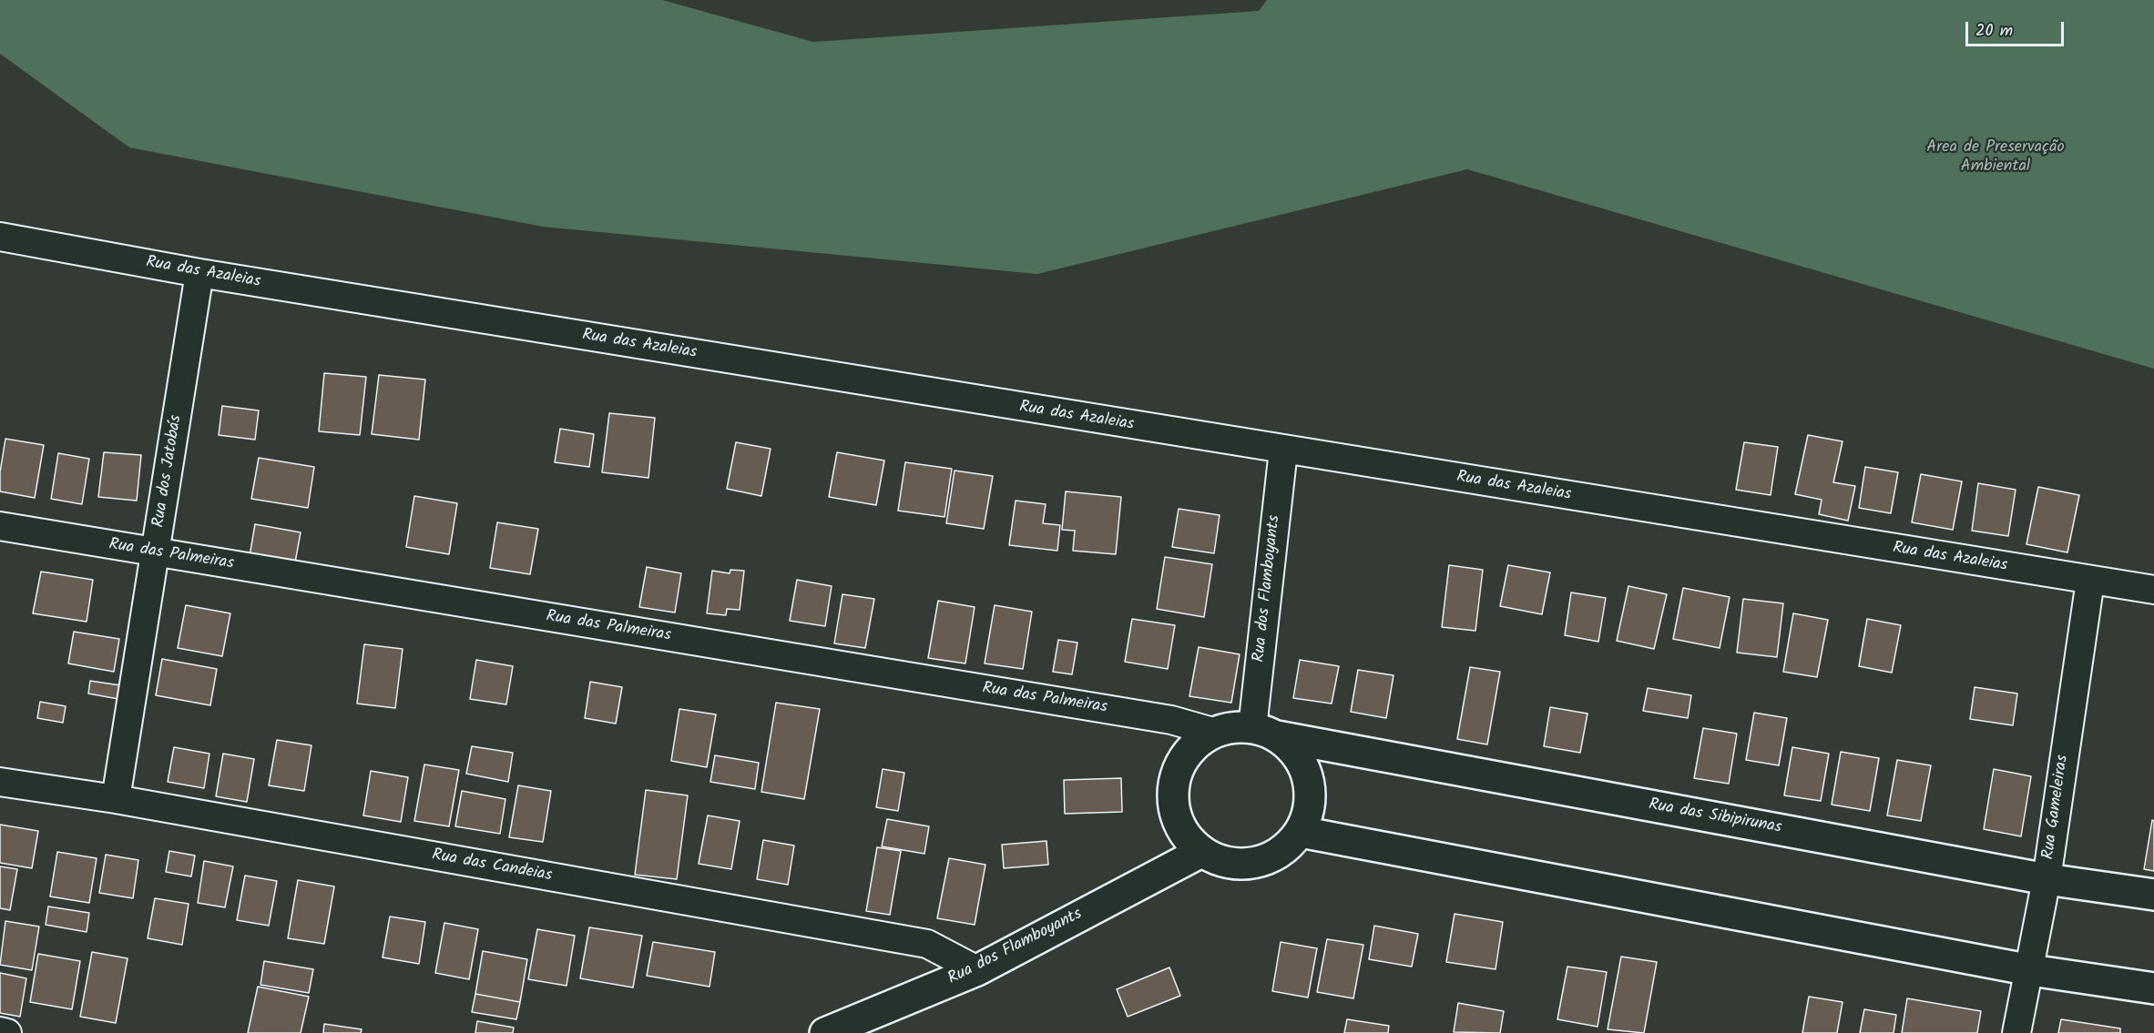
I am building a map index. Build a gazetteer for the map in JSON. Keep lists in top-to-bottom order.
{
  "streets": {
    "street": [
      "Rua das Azaleias",
      "Rua dos Jatobás",
      "Rua das Palmeiras",
      "Rua dos Flamboyants",
      "Rua Gameleiras",
      "Rua das Sibipirunas",
      "Rua das Candeias"
    ]
  },
  "crossings": [
    ["Rua das Azaleias", "Rua dos Jatobás"],
    ["Rua das Azaleias", "Rua dos Flamboyants"],
    ["Rua das Azaleias", "Rua Gameleiras"],
    ["Rua dos Jatobás", "Rua das Palmeiras"],
    ["Rua dos Jatobás", "Rua das Candeias"],
    ["Rua das Palmeiras", "Rua dos Flamboyants"],
    ["Rua das Palmeiras", "Rua das Sibipirunas"],
    ["Rua dos Flamboyants", "Rua das Sibipirunas"],
    ["Rua dos Flamboyants", "Rua das Candeias"],
    ["Rua Gameleiras", "Rua das Sibipirunas"]
  ],
  "parks": ["Area de Preservação Ambiental"],
  "scale_bar": "20 m"
}
